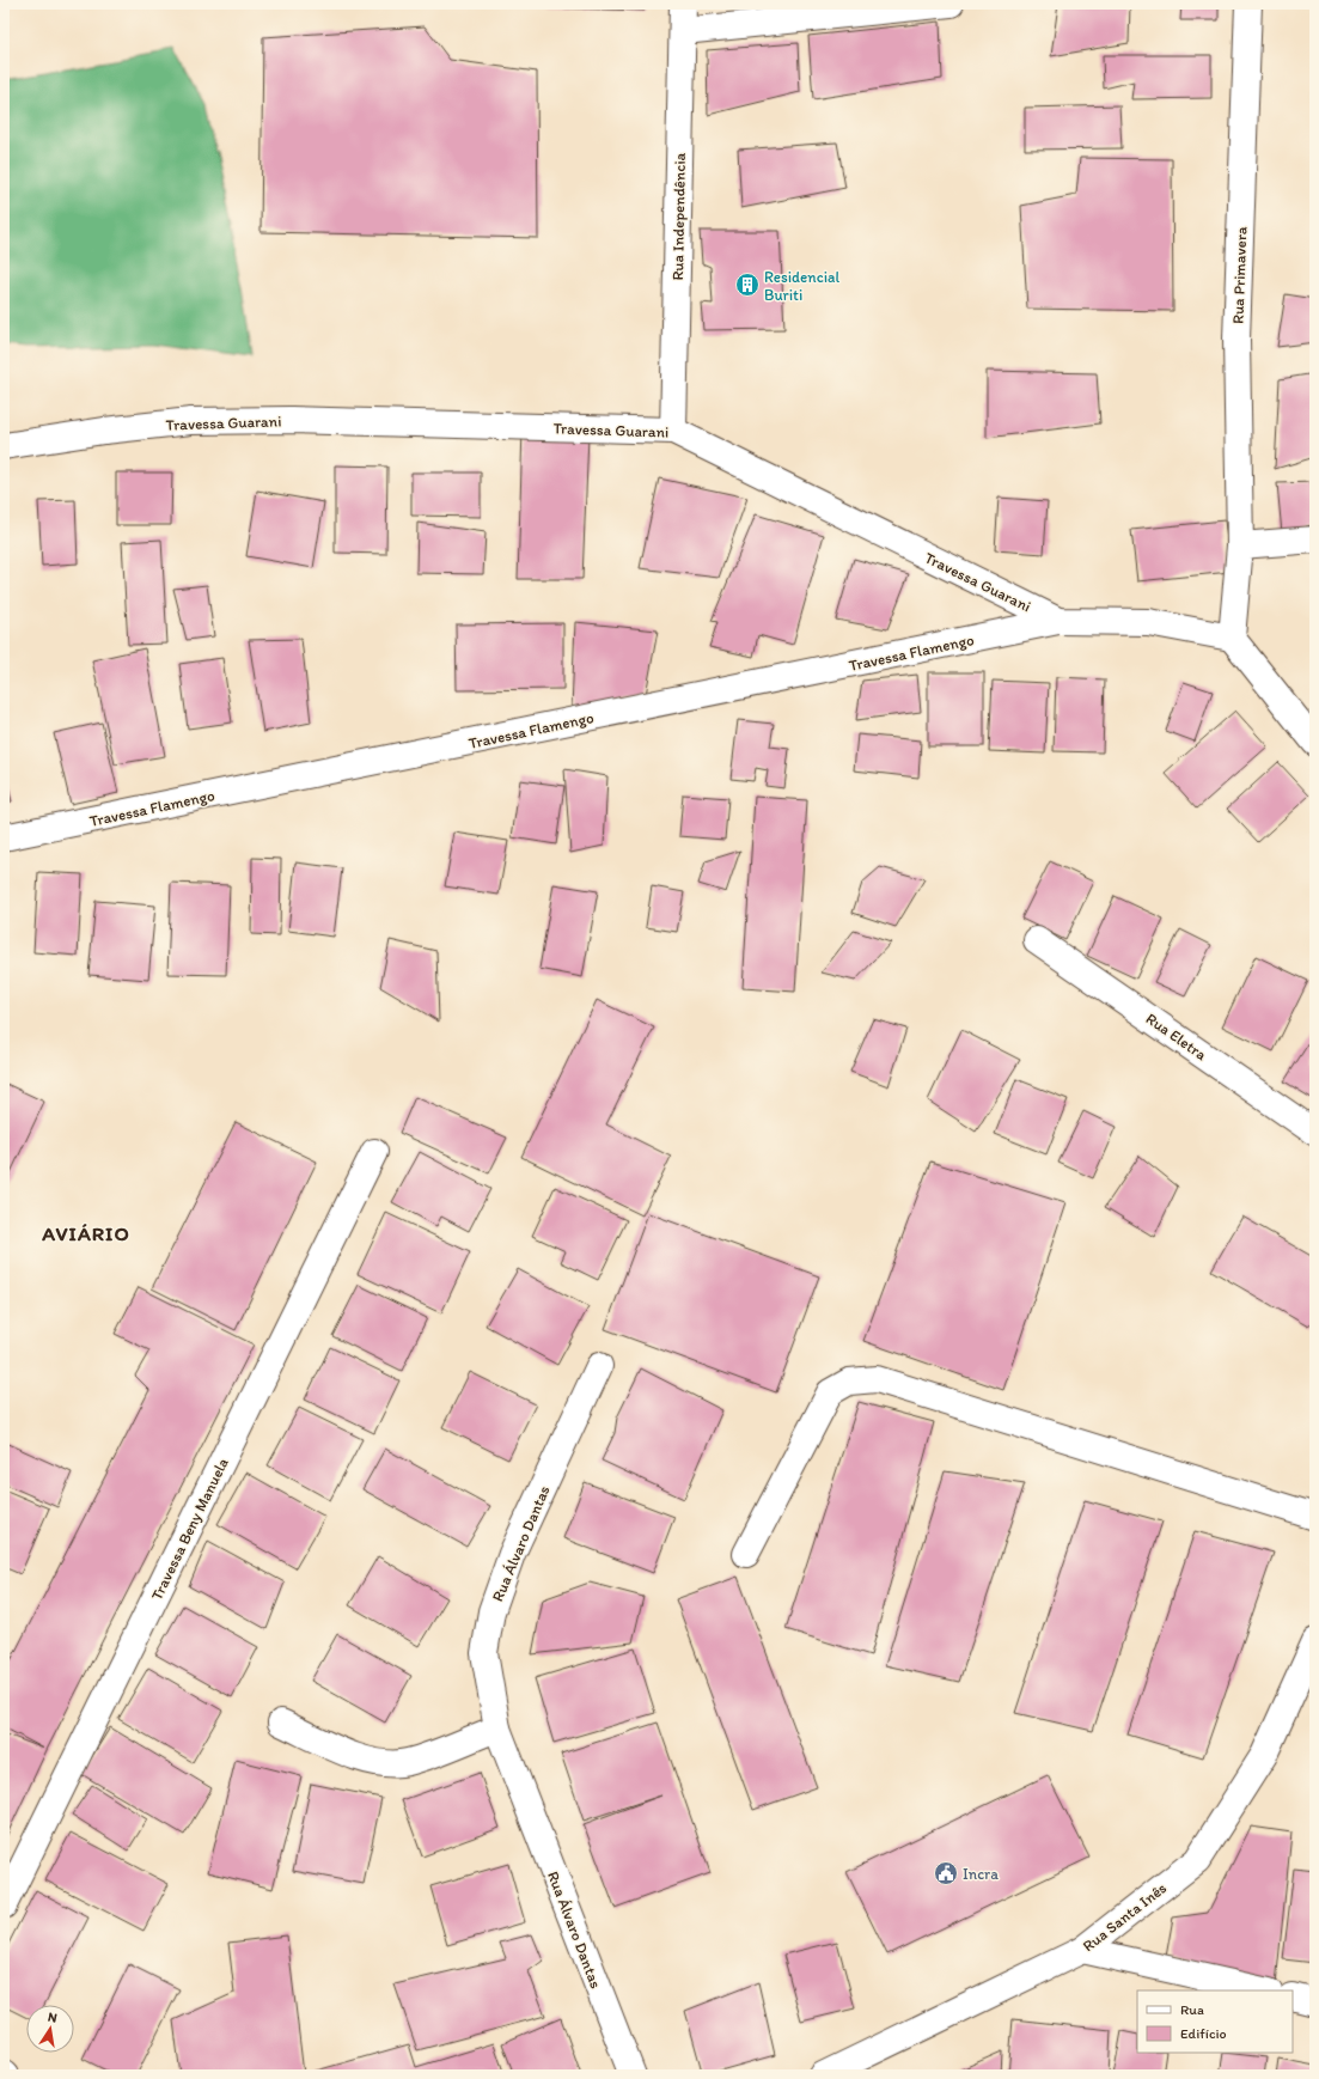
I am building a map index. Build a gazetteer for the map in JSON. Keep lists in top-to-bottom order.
{
  "streets": {
    "street": [
      "Rua Independência",
      "Rua Primavera",
      "Travessa Guarani",
      "Travessa Flamengo",
      "Rua Eletra",
      "Travessa Beny Manuela",
      "Rua Álvaro Dantas",
      "Rua Santa Inês"
    ]
  },
  "crossings": [
    ["Rua Independência", "Travessa Guarani"],
    ["Travessa Guarani", "Travessa Flamengo"]
  ],
  "districts": ["AVIÁRIO"],
  "places": {
    "building": ["Residencial Buriti"],
    "public building": ["Incra"]
  },
  "legend": ["Rua", "Edifício"],
  "north": "top"
}
